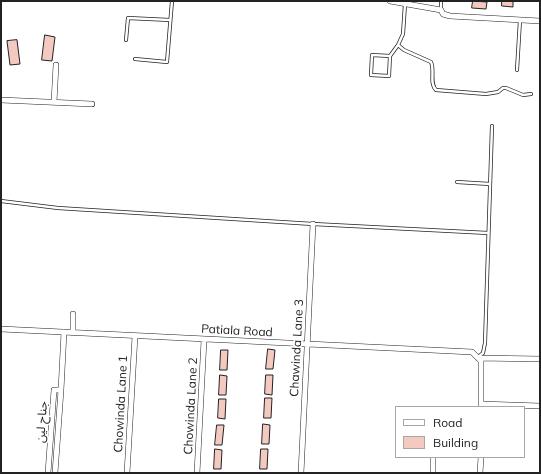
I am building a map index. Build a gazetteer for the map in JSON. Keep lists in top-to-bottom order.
{
  "streets": {
    "street": [
      "Patiala Road",
      "Chawinda Lane 3",
      "Chowinda Lane 1",
      "Chowinda Lane 2",
      "جناح لین"
    ]
  },
  "crossings": [
    ["Patiala Road", "Chawinda Lane 3"],
    ["Patiala Road", "Chowinda Lane 1"],
    ["Patiala Road", "Chowinda Lane 2"],
    ["Patiala Road", "جناح لین"]
  ],
  "legend": ["Road", "Building"]
}
